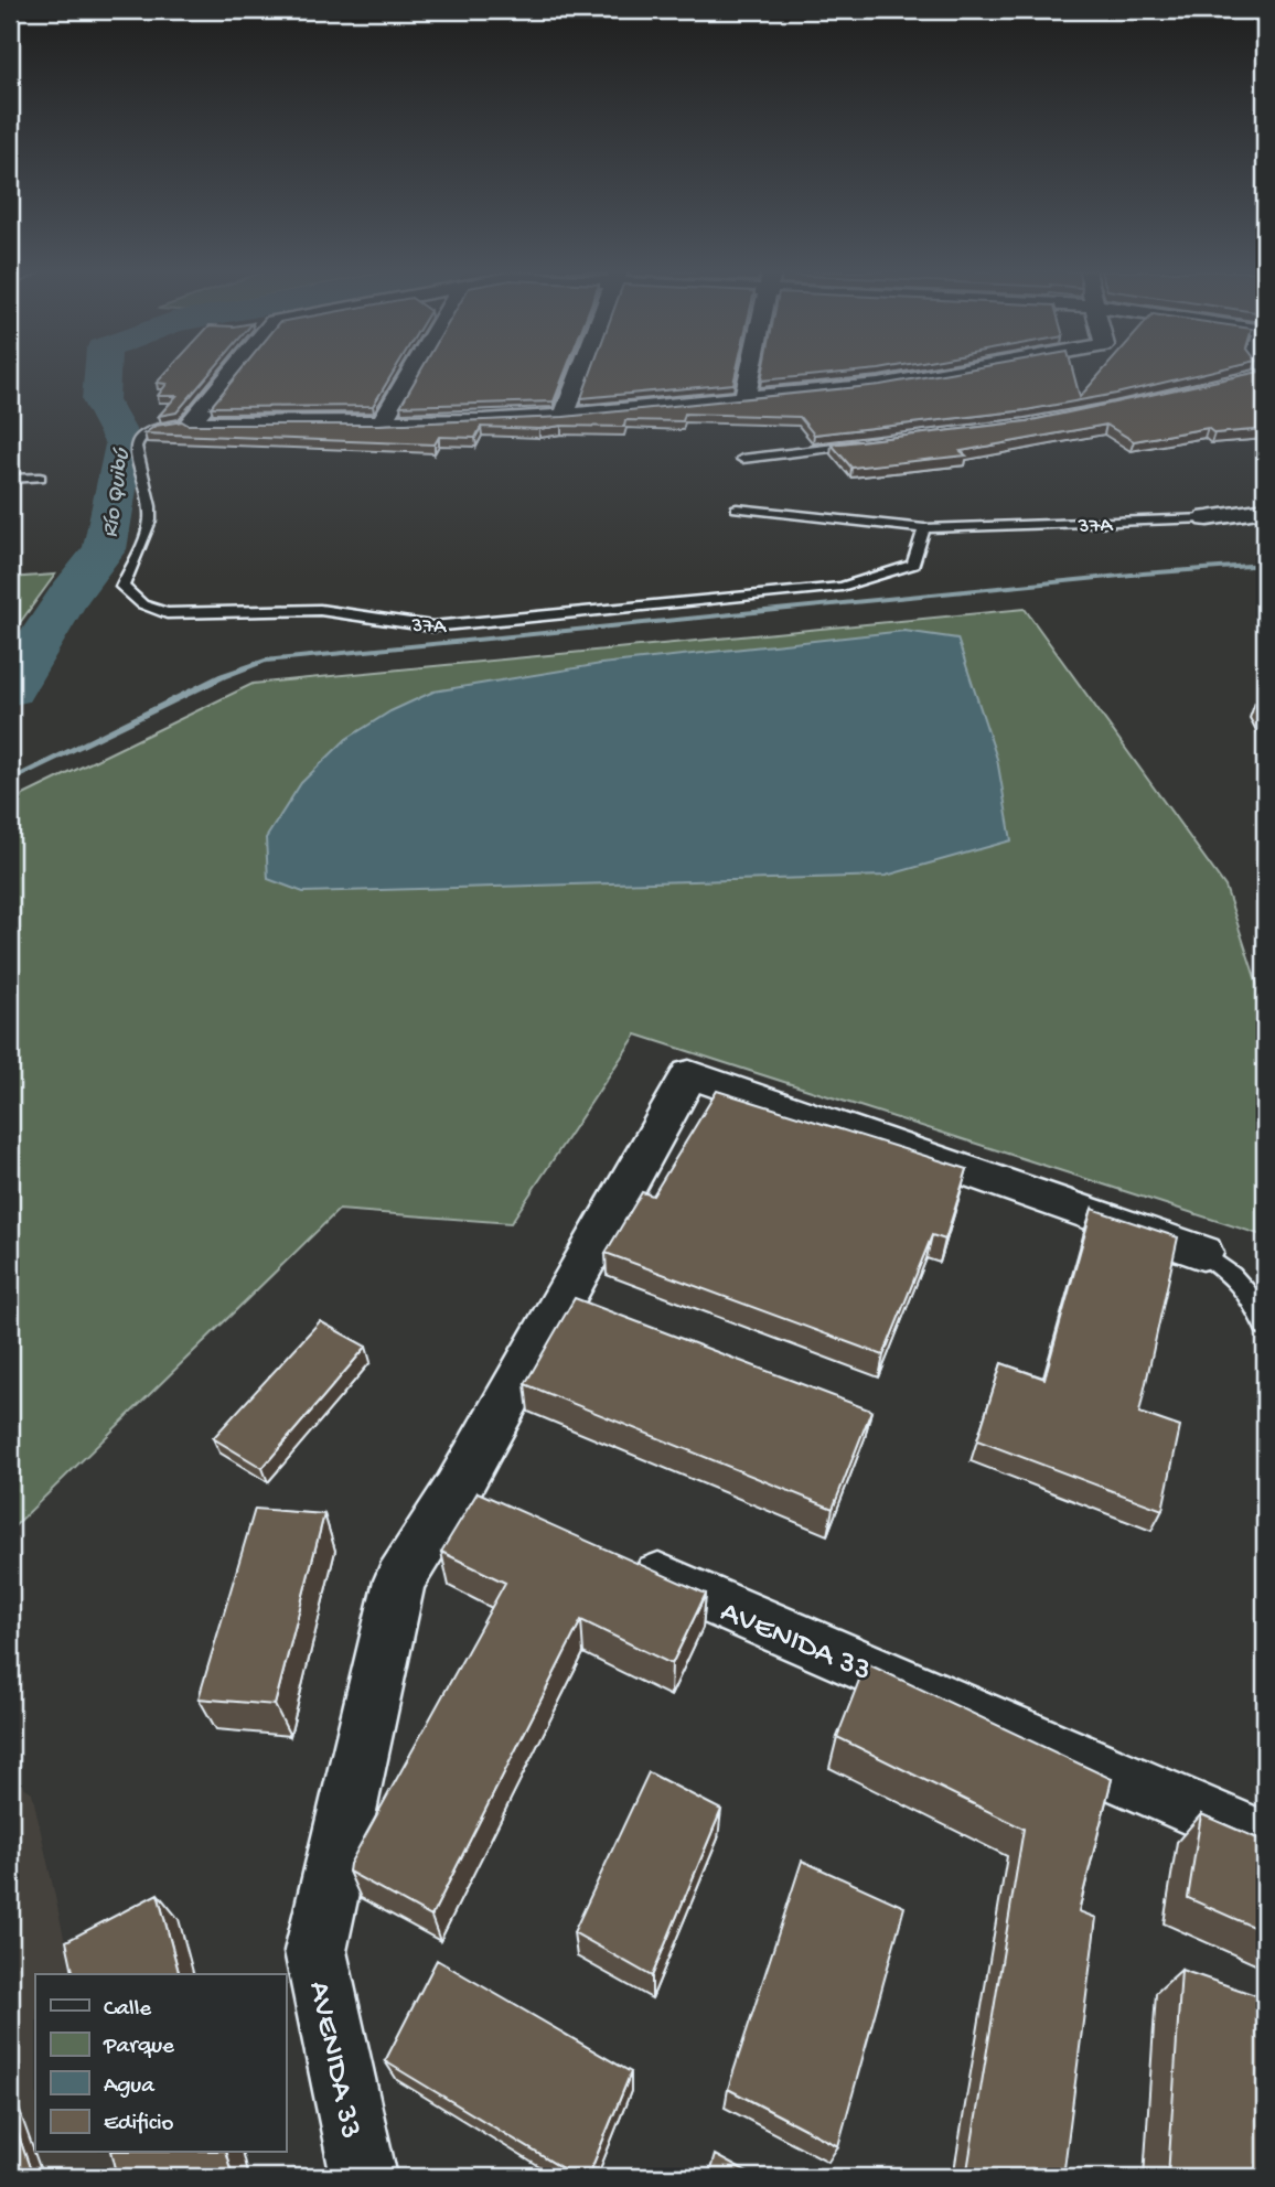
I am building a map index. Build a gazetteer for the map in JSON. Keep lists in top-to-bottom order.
{
  "streets": {
    "street": ["37A", "AVENIDA 33"]
  },
  "water": ["Río Quibú"],
  "legend": [
    "Calle",
    "Parque",
    "Agua",
    "Edificio"
  ]
}
